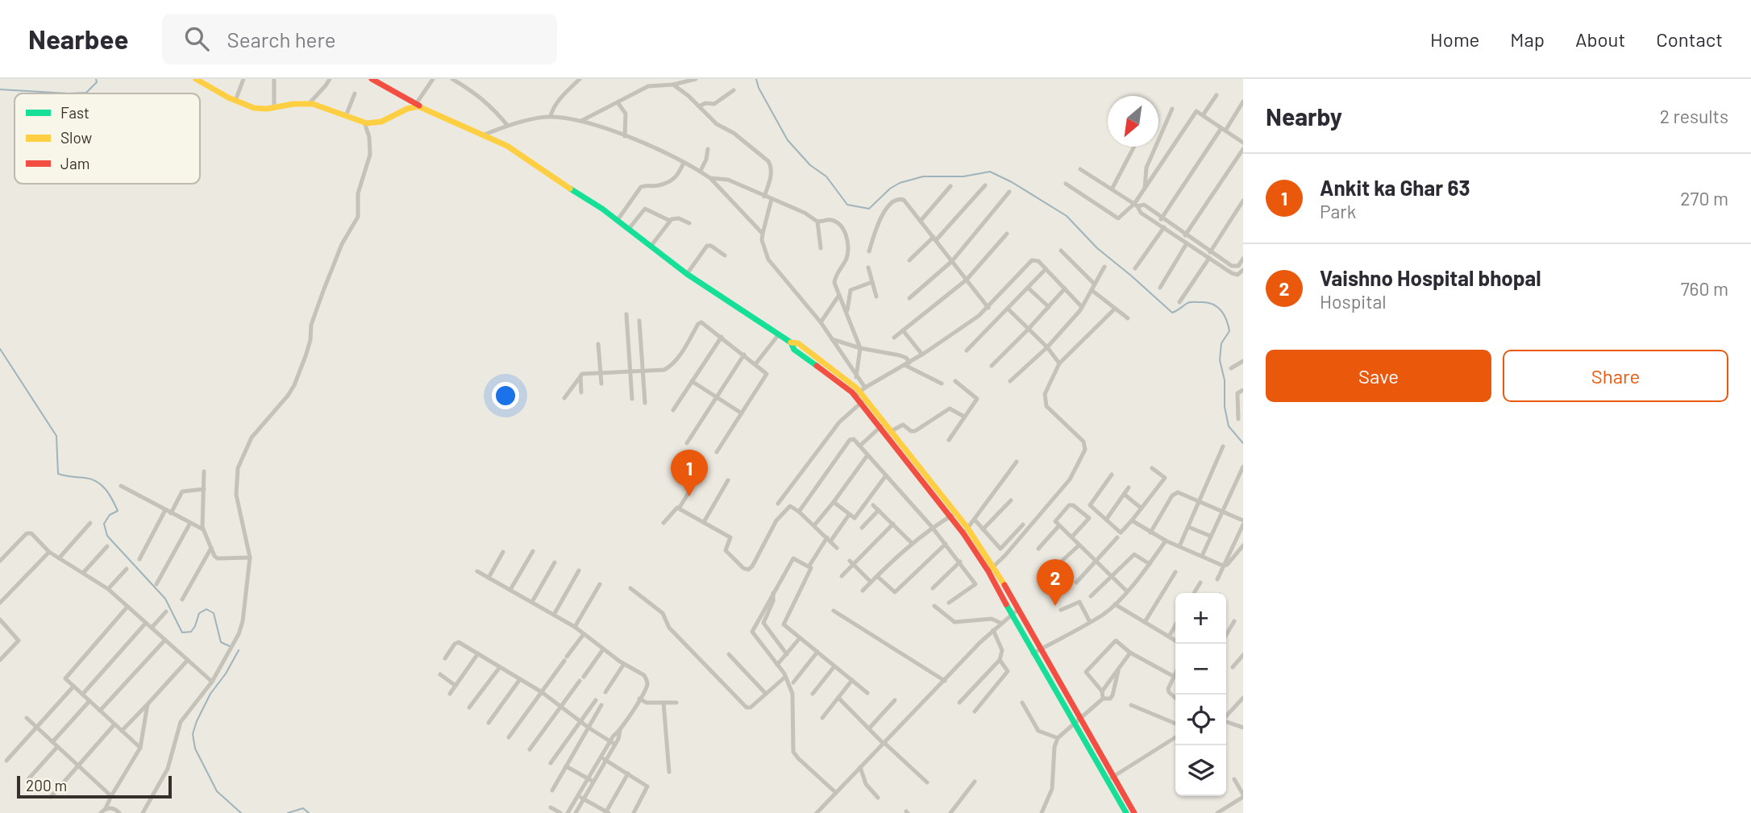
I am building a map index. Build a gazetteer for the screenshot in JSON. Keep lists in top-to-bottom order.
{
  "legend": ["Fast", "Slow", "Jam"],
  "scale_bar": "200 m",
  "north": "bottom left",
  "page": {
    "header": "Nearbee",
    "search": "Search here",
    "nav": [
      "Home",
      "Map",
      "About",
      "Contact"
    ],
    "heading": ["Nearby", "2 results"],
    "list": [
      {
        "mark": "1",
        "name": "Ankit ka Ghar 63",
        "note": "Park",
        "value": "270 m"
      },
      {
        "mark": "2",
        "name": "Vaishno Hospital bhopal",
        "note": "Hospital",
        "value": "760 m"
      }
    ],
    "buttons": ["Save", "Share"],
    "pins": ["1", "2"],
    "map_buttons": ["+", "−"],
    "scale": "200 m"
  }
}
